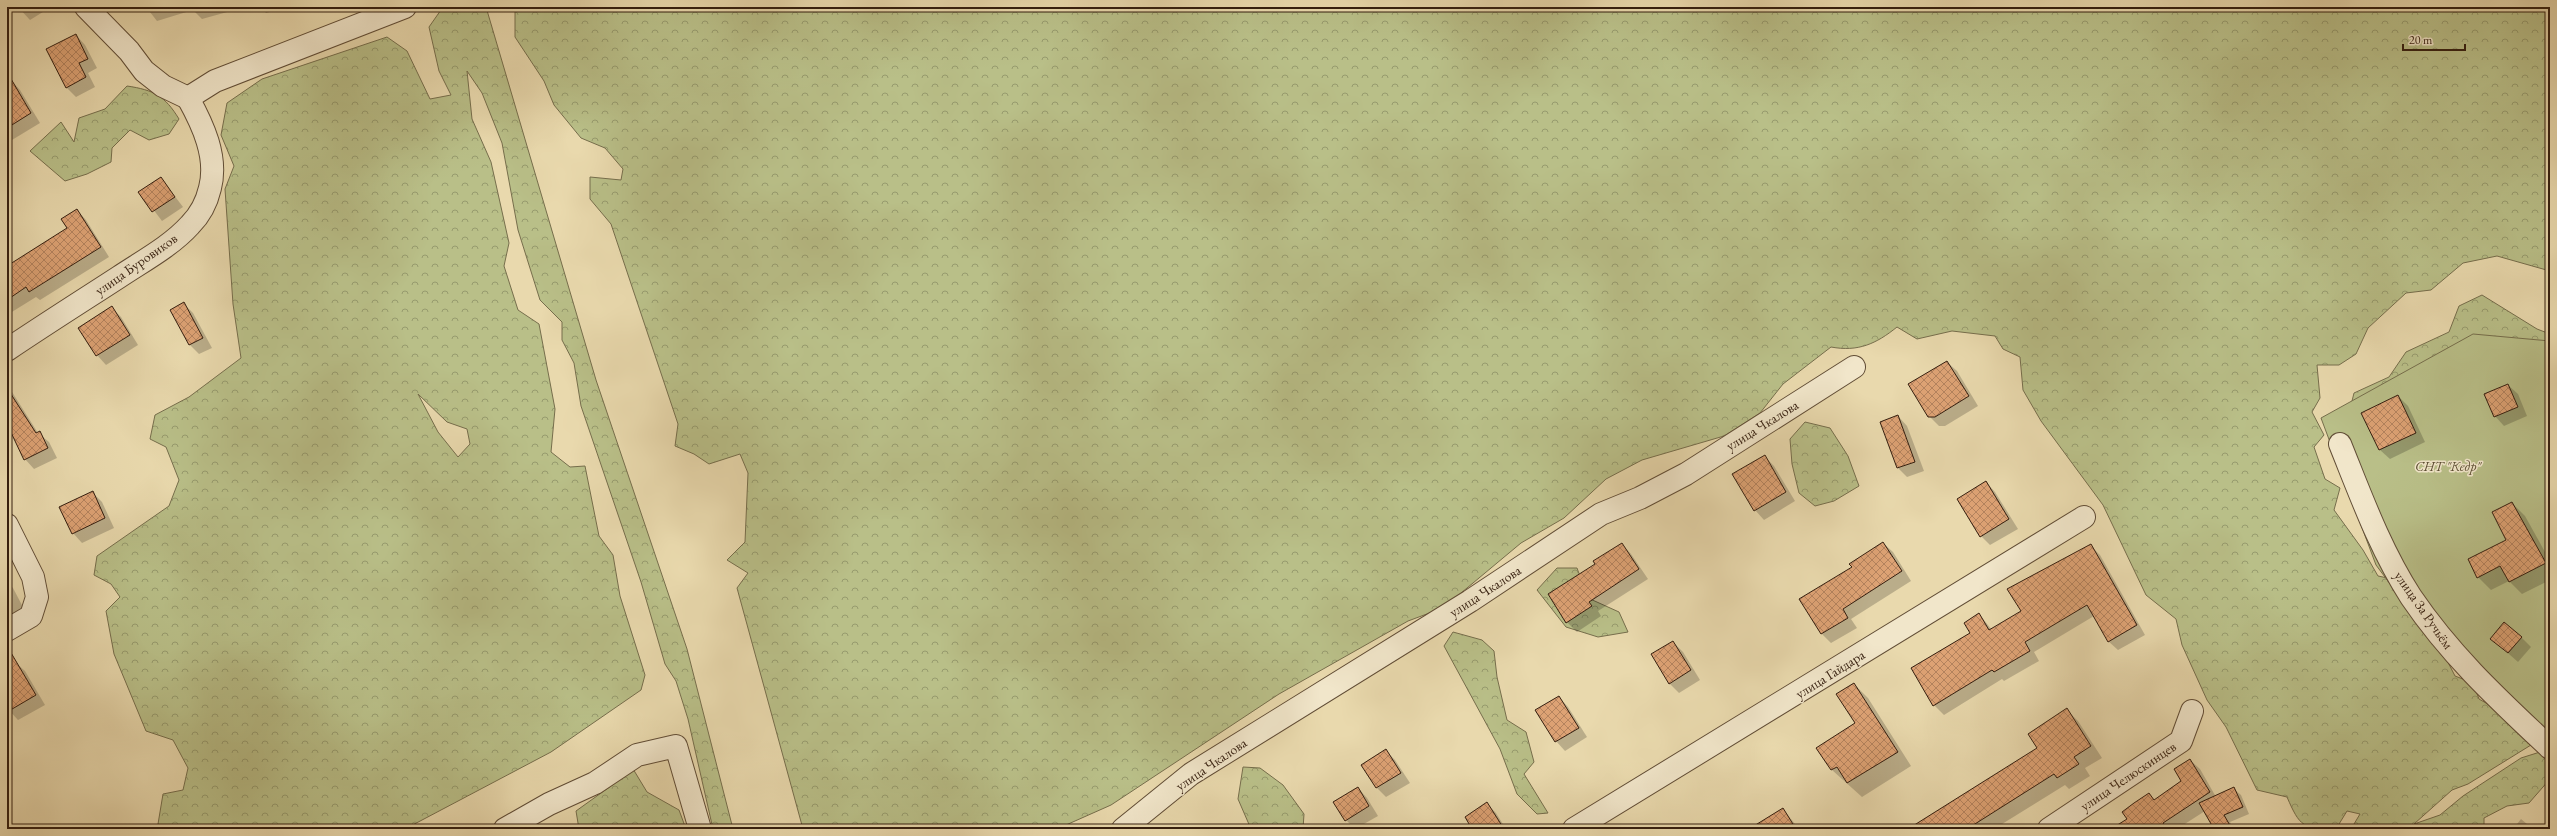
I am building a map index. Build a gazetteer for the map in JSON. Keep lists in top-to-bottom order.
{
  "streets": {
    "street": [
      "улица Буровиков",
      "улица Чкалова",
      "улица За Ручьём",
      "улица Гайдара",
      "улица Челюскинцев"
    ]
  },
  "parks": ["СНТ \"Кедр\""],
  "scale_bar": "20 m"
}
